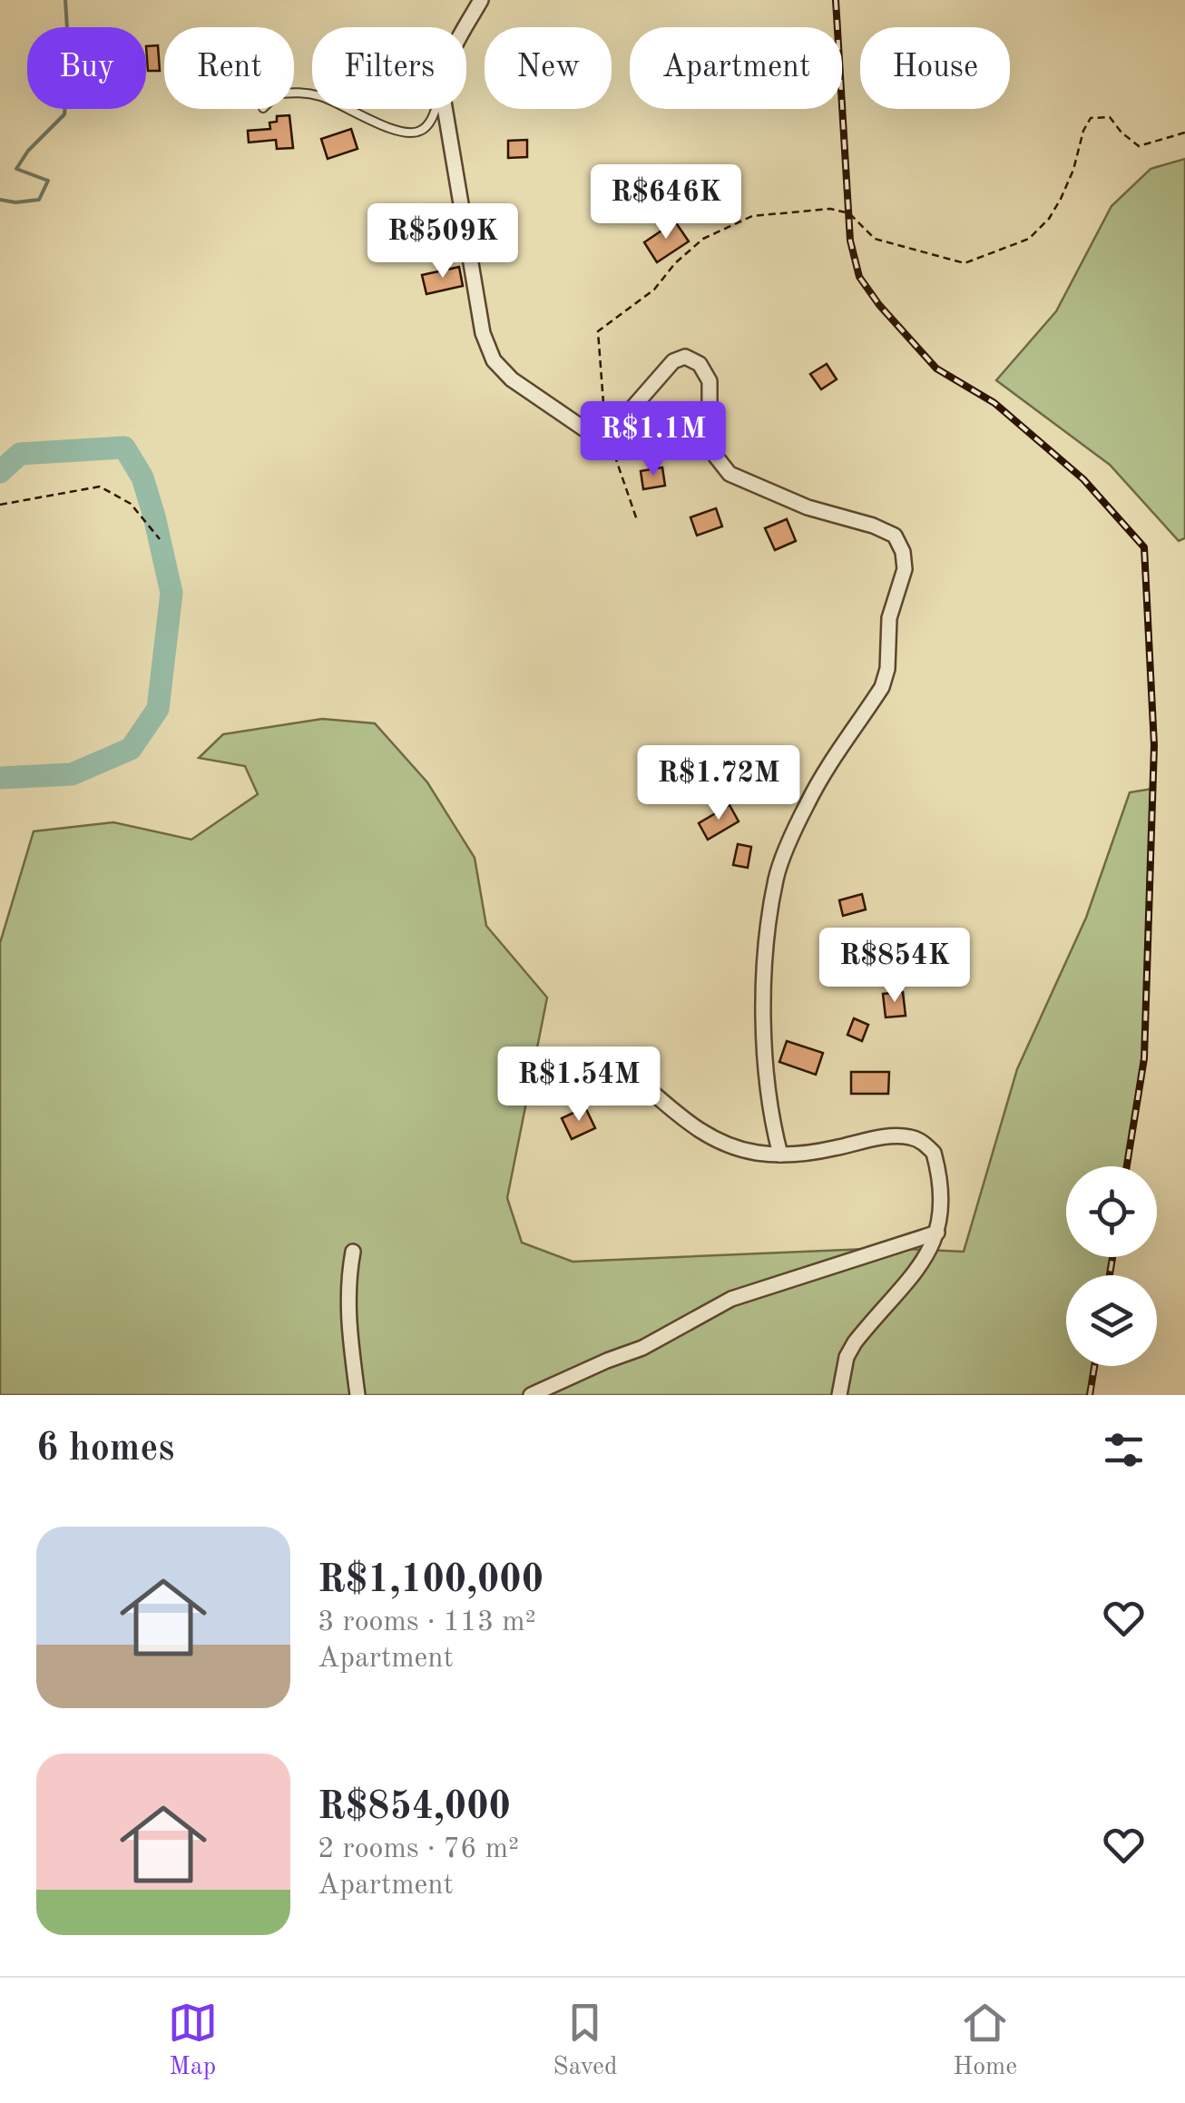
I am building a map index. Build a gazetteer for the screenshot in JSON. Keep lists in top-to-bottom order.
{
  "page": {
    "chip": [
      "Buy",
      "Rent",
      "Filters",
      "New",
      "Apartment",
      "House"
    ],
    "price": [
      "R$646K",
      "R$509K",
      "R$1.1M",
      "R$1.72M",
      "R$854K",
      "R$1.54M"
    ],
    "heading": "6 homes",
    "list": [
      {
        "name": "R$1,100,000",
        "note": "3 rooms · 113 m² · Apartment"
      },
      {
        "name": "R$854,000",
        "note": "2 rooms · 76 m² · Apartment"
      }
    ],
    "tabs": ["Map", "Saved", "Home"]
  }
}
